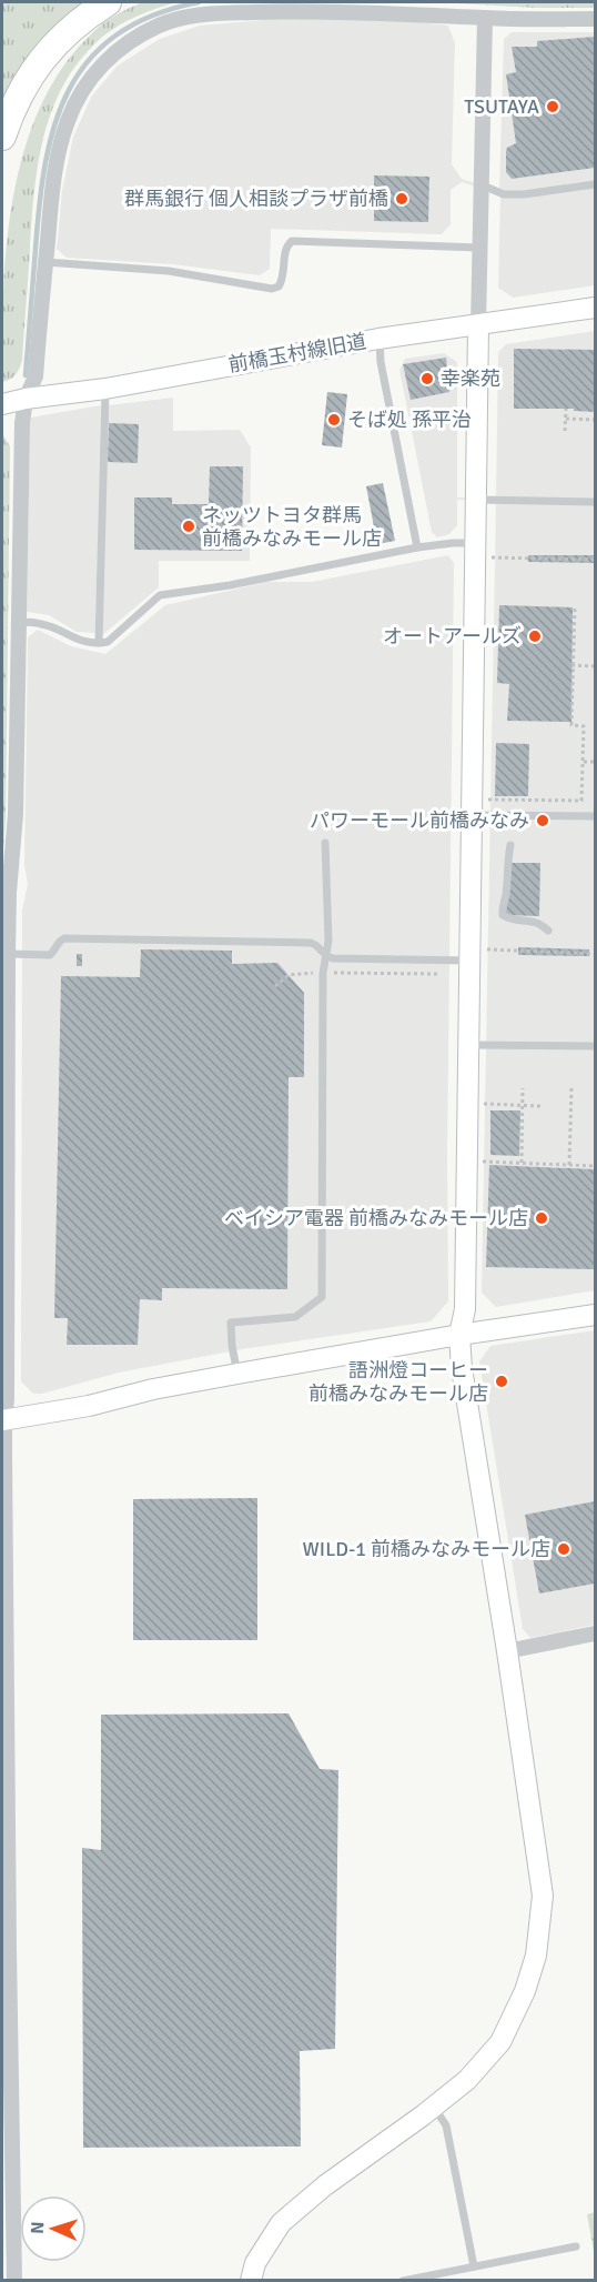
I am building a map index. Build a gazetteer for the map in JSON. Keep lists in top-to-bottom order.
{
  "streets": {
    "street": ["前橋玉村線旧道"]
  },
  "places": [
    "TSUTAYA",
    "群馬銀行 個人相談プラザ前橋",
    "幸楽苑",
    "そば処 孫平治",
    "ネッツトヨタ群馬 前橋みなみモール店",
    "オートアールズ",
    "パワーモール前橋みなみ",
    "ベイシア電器 前橋みなみモール店",
    "語洲燈コーヒー 前橋みなみモール店",
    "WILD-1 前橋みなみモール店"
  ],
  "north": "left"
}
